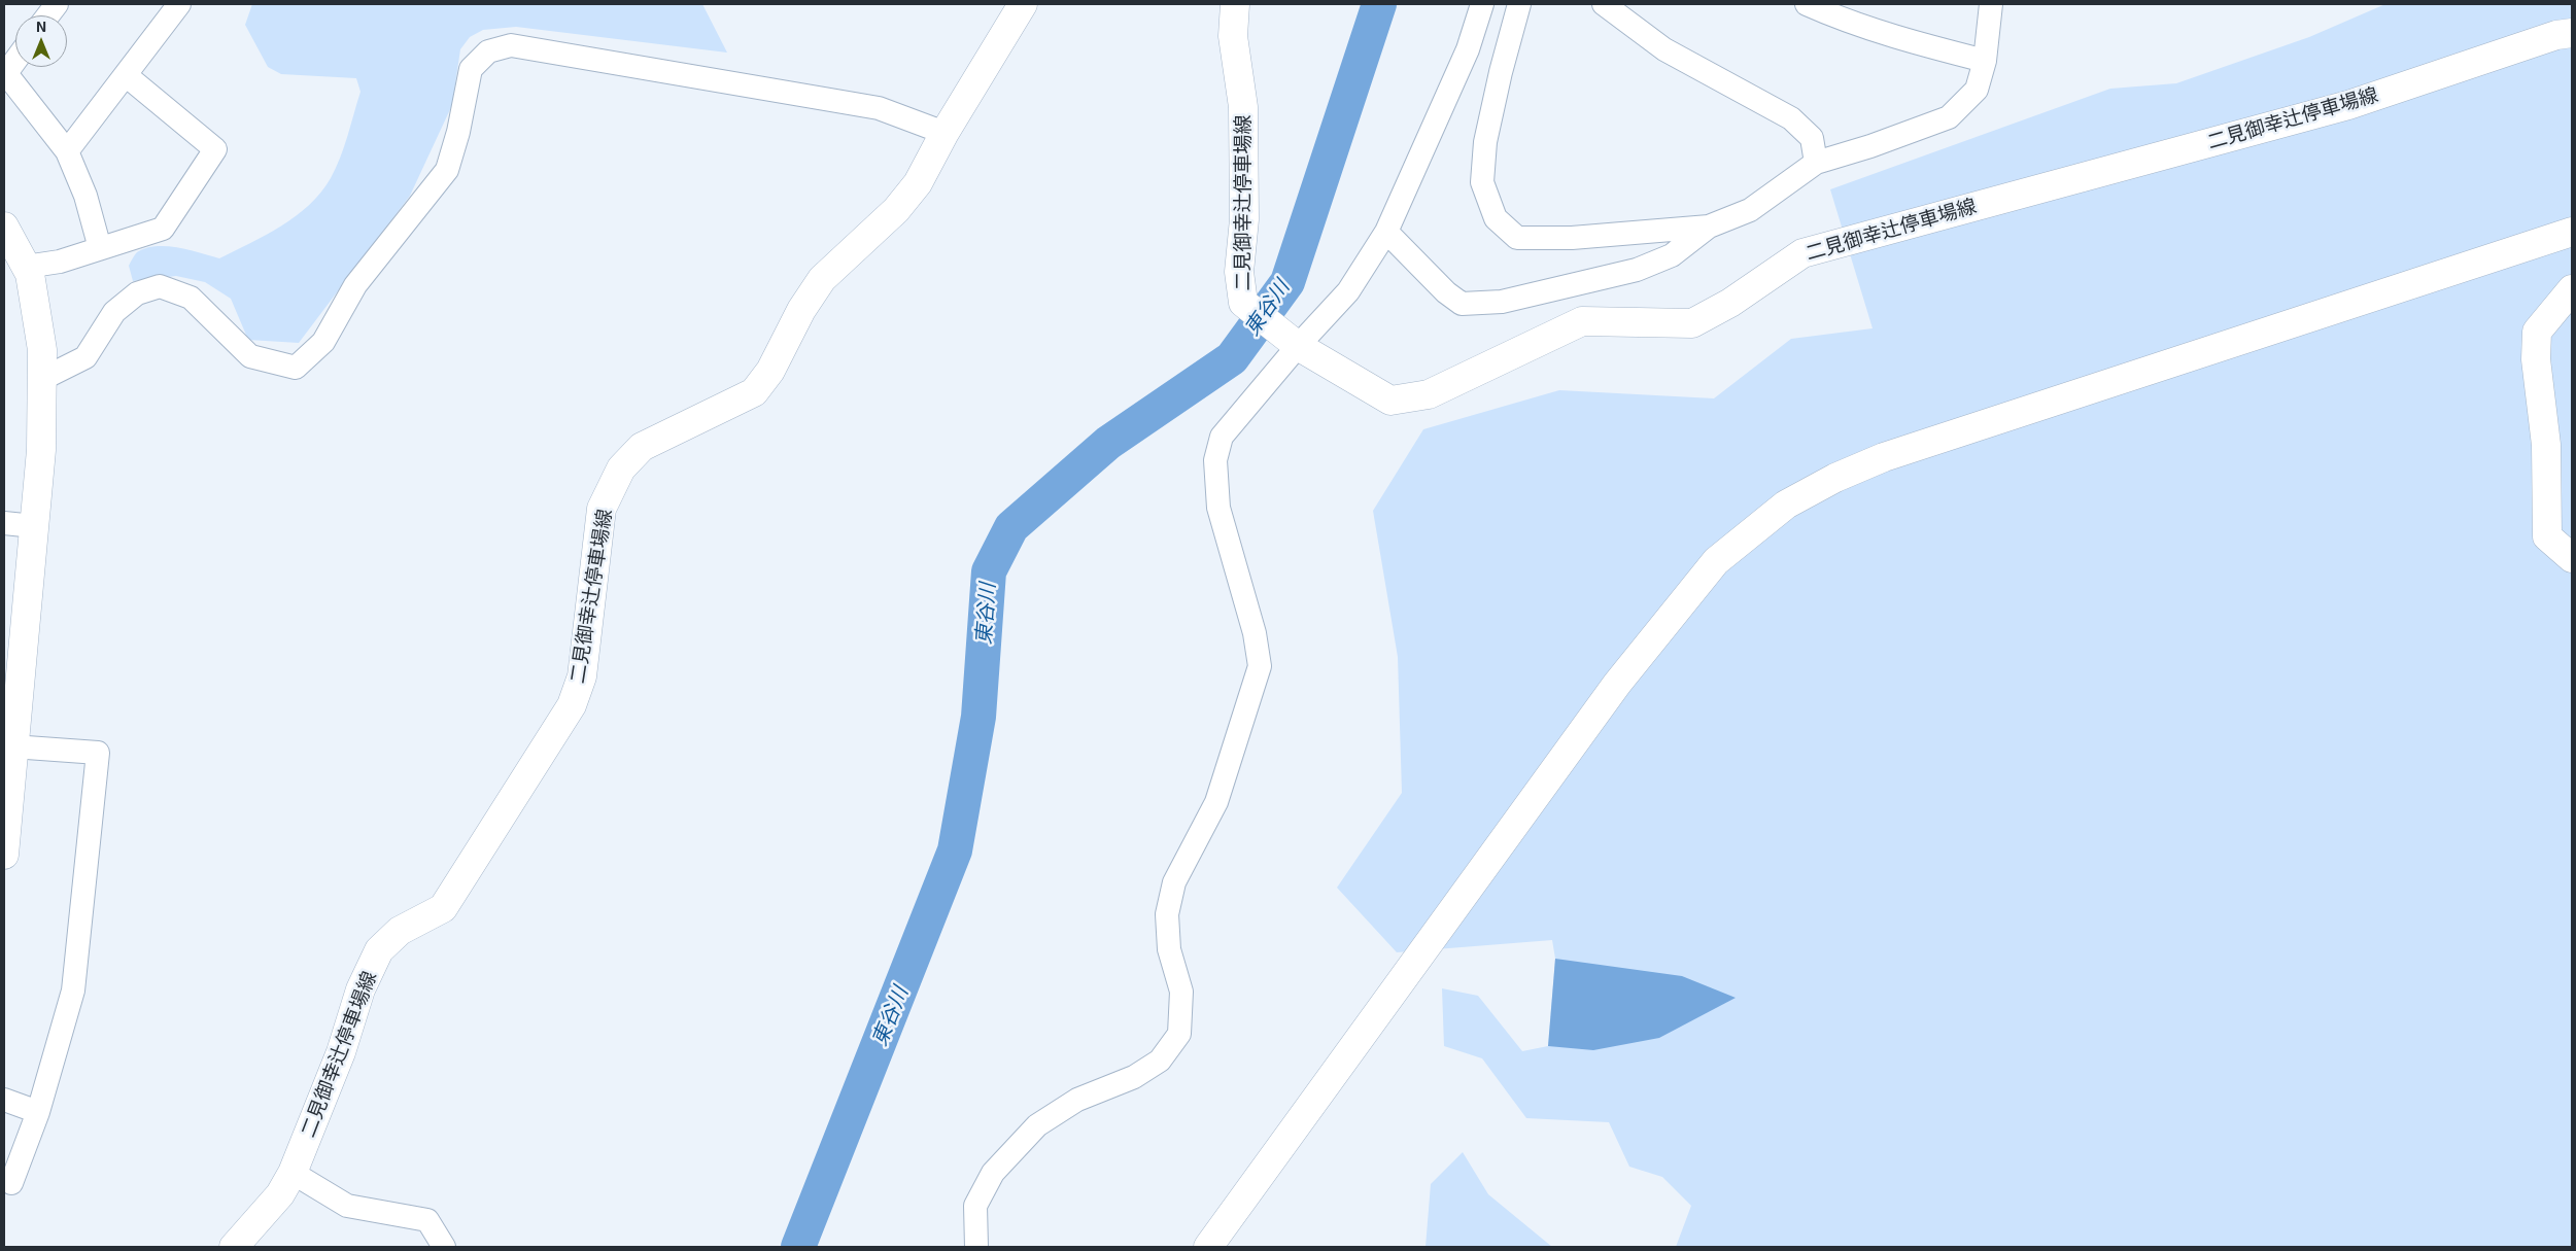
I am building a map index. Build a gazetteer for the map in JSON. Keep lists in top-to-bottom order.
{
  "streets": {
    "main road": ["二見御幸辻停車場線"]
  },
  "water": ["東谷川"],
  "north": "top"
}
